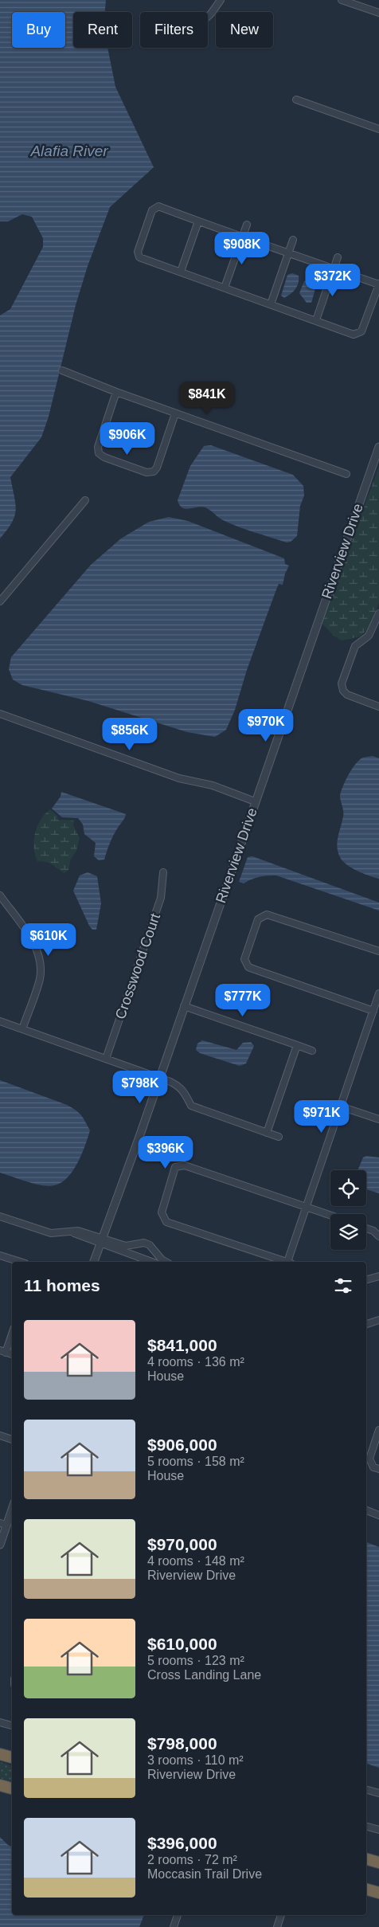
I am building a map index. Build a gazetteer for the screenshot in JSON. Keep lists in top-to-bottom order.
{
  "streets": {
    "street": ["Riverview Drive", "Crosswood Court"]
  },
  "water": ["Alafia River"],
  "page": {
    "chip": [
      "Buy",
      "Rent",
      "Filters",
      "New"
    ],
    "price": [
      "$908K",
      "$372K",
      "$841K",
      "$906K",
      "$970K",
      "$856K",
      "$610K",
      "$777K",
      "$798K",
      "$971K",
      "$396K"
    ],
    "heading": "11 homes",
    "list": [
      {
        "name": "$841,000",
        "note": "4 rooms · 136 m² · House"
      },
      {
        "name": "$906,000",
        "note": "5 rooms · 158 m² · House"
      },
      {
        "name": "$970,000",
        "note": "4 rooms · 148 m² · Riverview Drive"
      },
      {
        "name": "$610,000",
        "note": "5 rooms · 123 m² · Cross Landing Lane"
      },
      {
        "name": "$798,000",
        "note": "3 rooms · 110 m² · Riverview Drive"
      },
      {
        "name": "$396,000",
        "note": "2 rooms · 72 m² · Moccasin Trail Drive"
      }
    ]
  }
}
